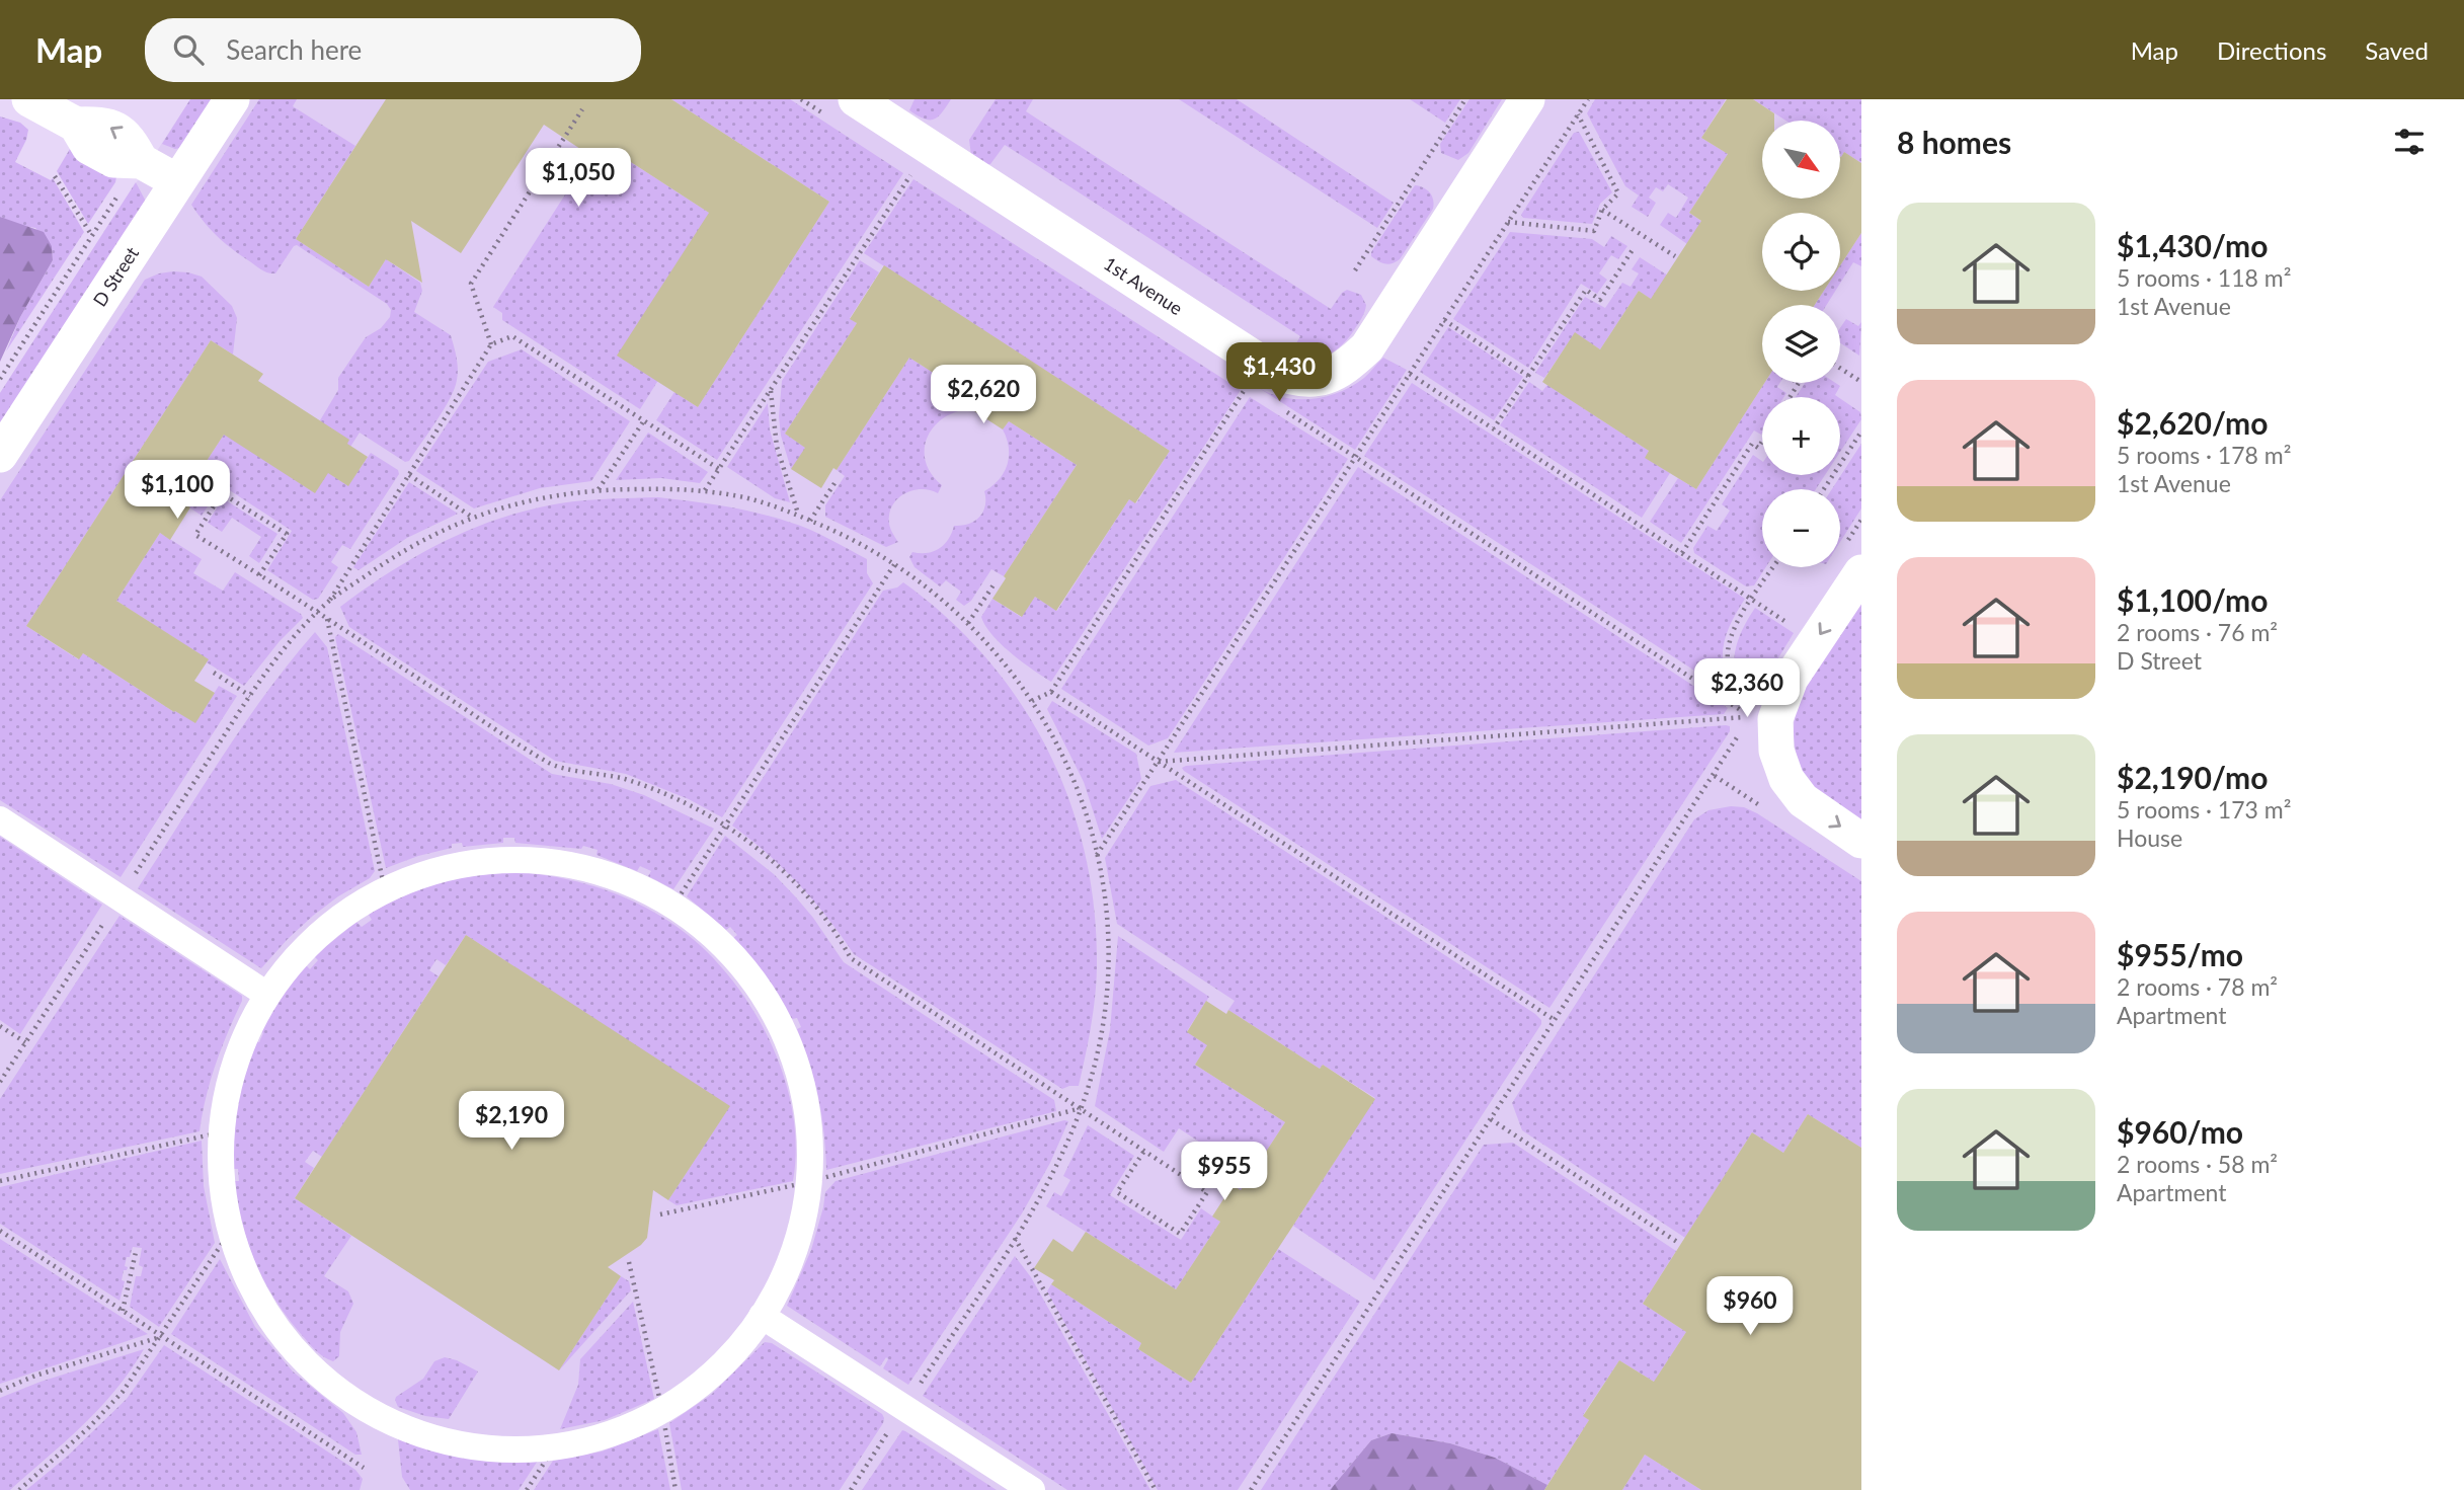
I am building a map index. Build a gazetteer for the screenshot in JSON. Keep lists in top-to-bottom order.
{
  "streets": {
    "street": ["D Street", "1st Avenue"]
  },
  "north": "bottom right",
  "page": {
    "header": "Map",
    "search": "Search here",
    "nav": ["Map", "Directions", "Saved"],
    "heading": "8 homes",
    "map_buttons": ["+", "−"],
    "price": [
      "$1,050",
      "$1,430",
      "$2,620",
      "$1,100",
      "$2,360",
      "$2,190",
      "$955",
      "$960"
    ],
    "list": [
      {
        "name": "$1,430/mo",
        "note": "5 rooms · 118 m² · 1st Avenue"
      },
      {
        "name": "$2,620/mo",
        "note": "5 rooms · 178 m² · 1st Avenue"
      },
      {
        "name": "$1,100/mo",
        "note": "2 rooms · 76 m² · D Street"
      },
      {
        "name": "$2,190/mo",
        "note": "5 rooms · 173 m² · House"
      },
      {
        "name": "$955/mo",
        "note": "2 rooms · 78 m² · Apartment"
      },
      {
        "name": "$960/mo",
        "note": "2 rooms · 58 m² · Apartment"
      }
    ]
  }
}
